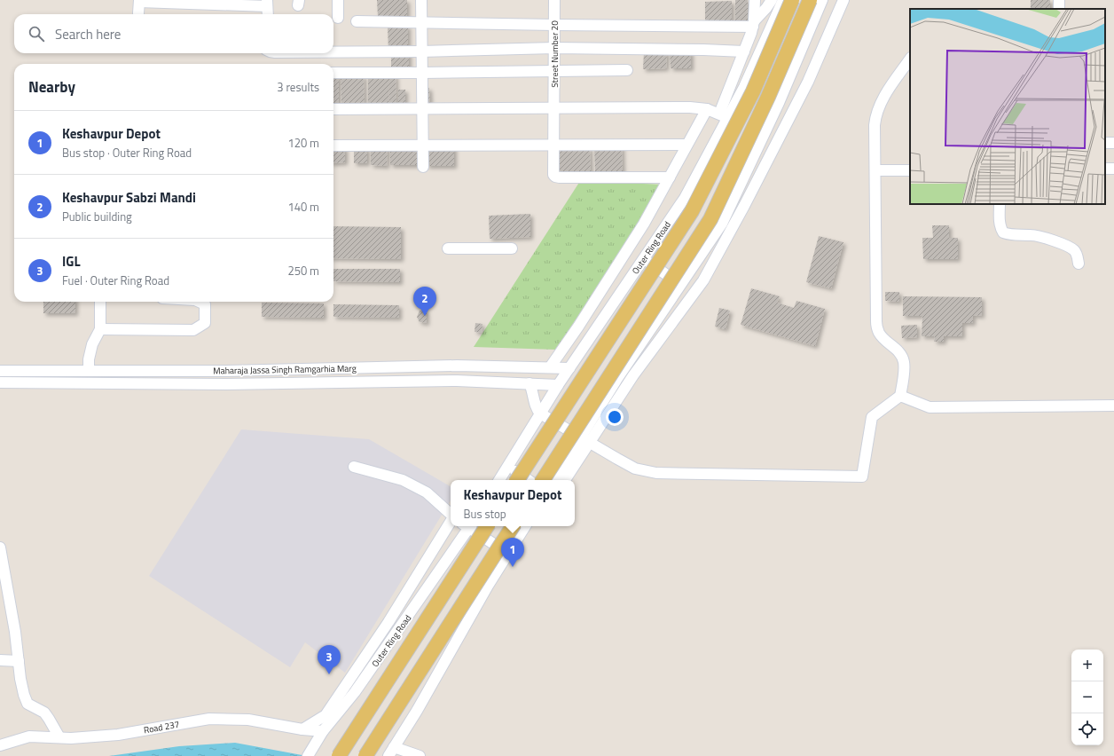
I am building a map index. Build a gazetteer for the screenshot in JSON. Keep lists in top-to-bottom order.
{
  "streets": {
    "main road": ["Outer Ring Road"],
    "street": ["Street Number 20", "Maharaja Jassa Singh Ramgarhia Marg", "Road 237"]
  },
  "crossings": [
    ["Outer Ring Road", "Maharaja Jassa Singh Ramgarhia Marg"],
    ["Outer Ring Road", "Road 237"]
  ],
  "page": {
    "search": "Search here",
    "heading": ["Nearby", "3 results"],
    "list": [
      {
        "mark": "1",
        "name": "Keshavpur Depot",
        "note": "Bus stop · Outer Ring Road",
        "value": "120 m"
      },
      {
        "mark": "2",
        "name": "Keshavpur Sabzi Mandi",
        "note": "Public building",
        "value": "140 m"
      },
      {
        "mark": "3",
        "name": "IGL",
        "note": "Fuel · Outer Ring Road",
        "value": "250 m"
      }
    ],
    "pins": ["2", "1", "3"],
    "popup": ["Keshavpur Depot", "Bus stop"],
    "map_buttons": ["+", "−"]
  }
}
